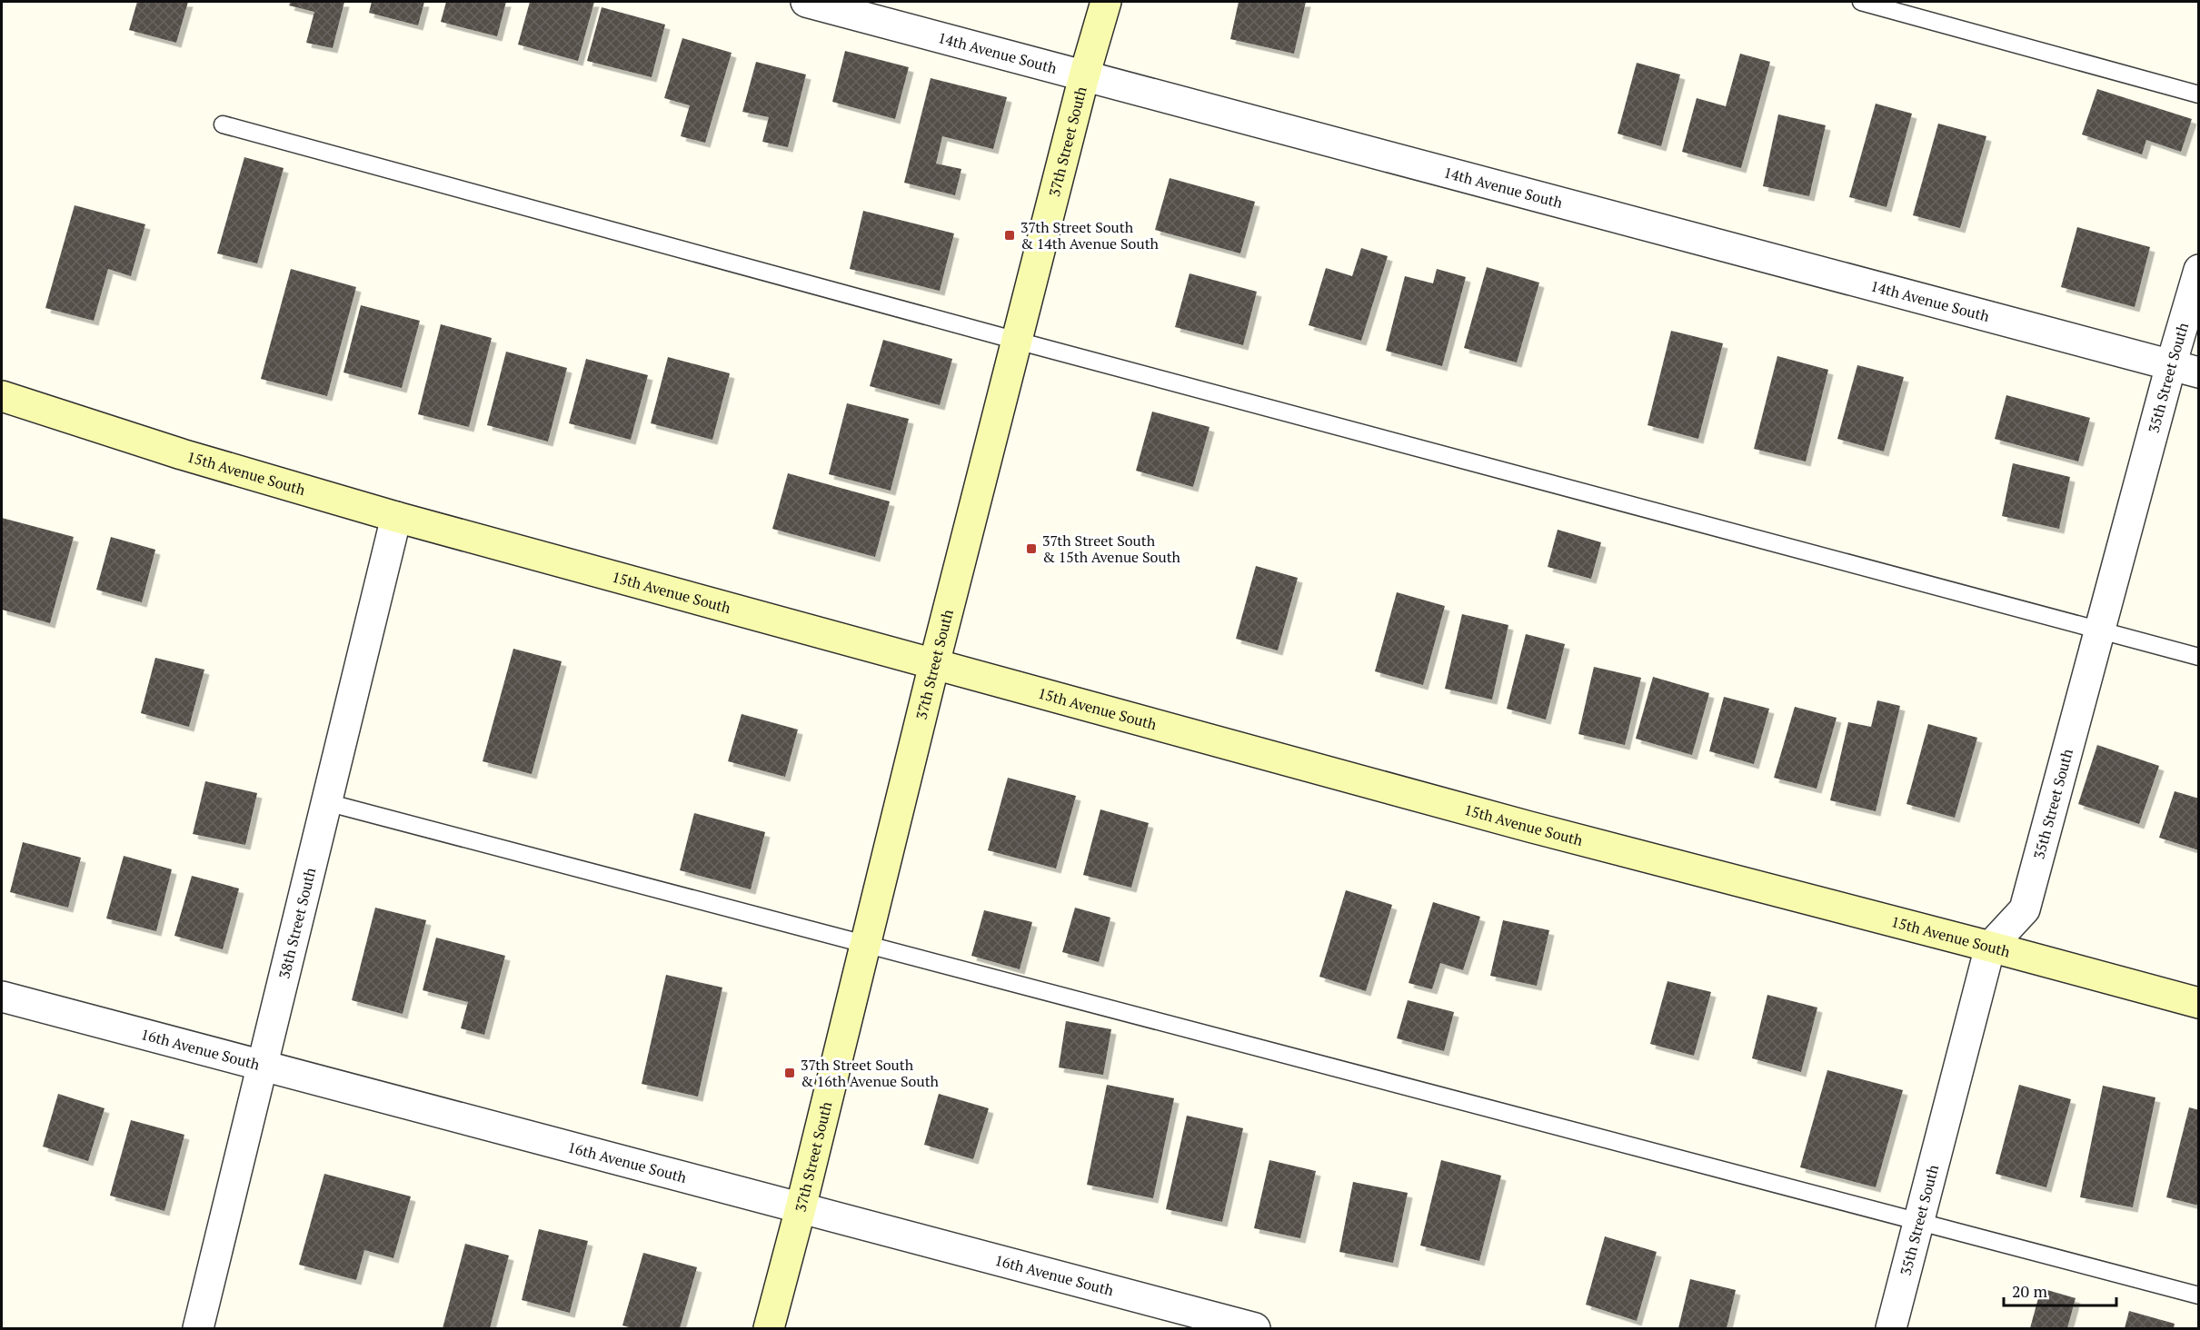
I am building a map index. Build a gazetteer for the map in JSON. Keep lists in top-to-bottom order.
{
  "streets": {
    "street": [
      "14th Avenue South",
      "37th Street South",
      "35th Street South",
      "15th Avenue South",
      "38th Street South",
      "16th Avenue South"
    ]
  },
  "crossings": [
    ["14th Avenue South", "37th Street South"],
    ["14th Avenue South", "35th Street South"],
    ["37th Street South", "15th Avenue South"],
    ["37th Street South", "16th Avenue South"],
    ["35th Street South", "15th Avenue South"],
    ["15th Avenue South", "38th Street South"],
    ["38th Street South", "16th Avenue South"]
  ],
  "places": {
    "transit": ["37th Street South & 14th Avenue South", "37th Street South & 15th Avenue South", "37th Street South & 16th Avenue South"]
  },
  "scale_bar": "20 m"
}
